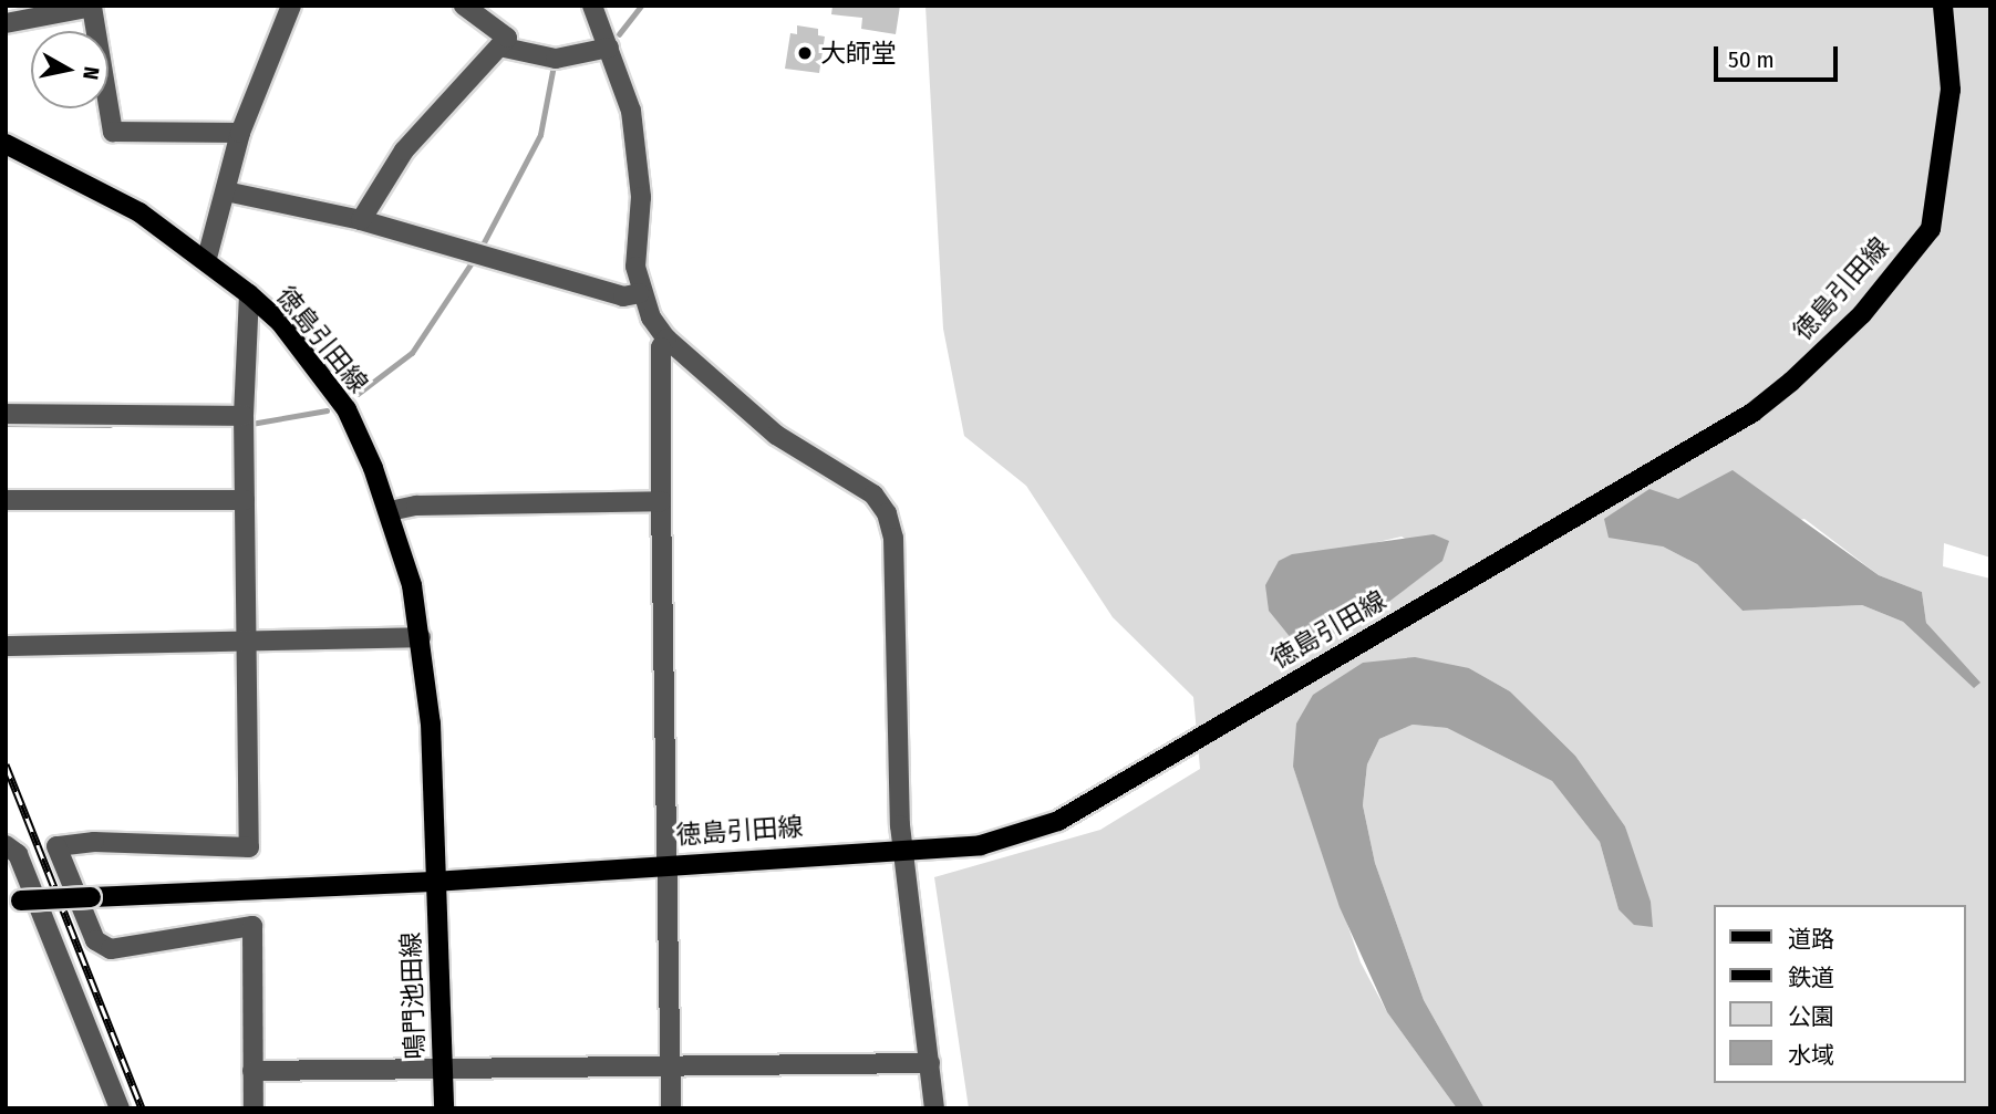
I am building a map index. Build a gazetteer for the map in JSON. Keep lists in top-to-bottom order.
{
  "streets": {
    "main road": ["徳島引田線", "鳴門池田線"]
  },
  "crossings": [
    ["徳島引田線", "鳴門池田線"]
  ],
  "places": ["大師堂"],
  "legend": [
    "道路",
    "鉄道",
    "公園",
    "水域"
  ],
  "scale_bar": "50 m",
  "north": "right"
}
